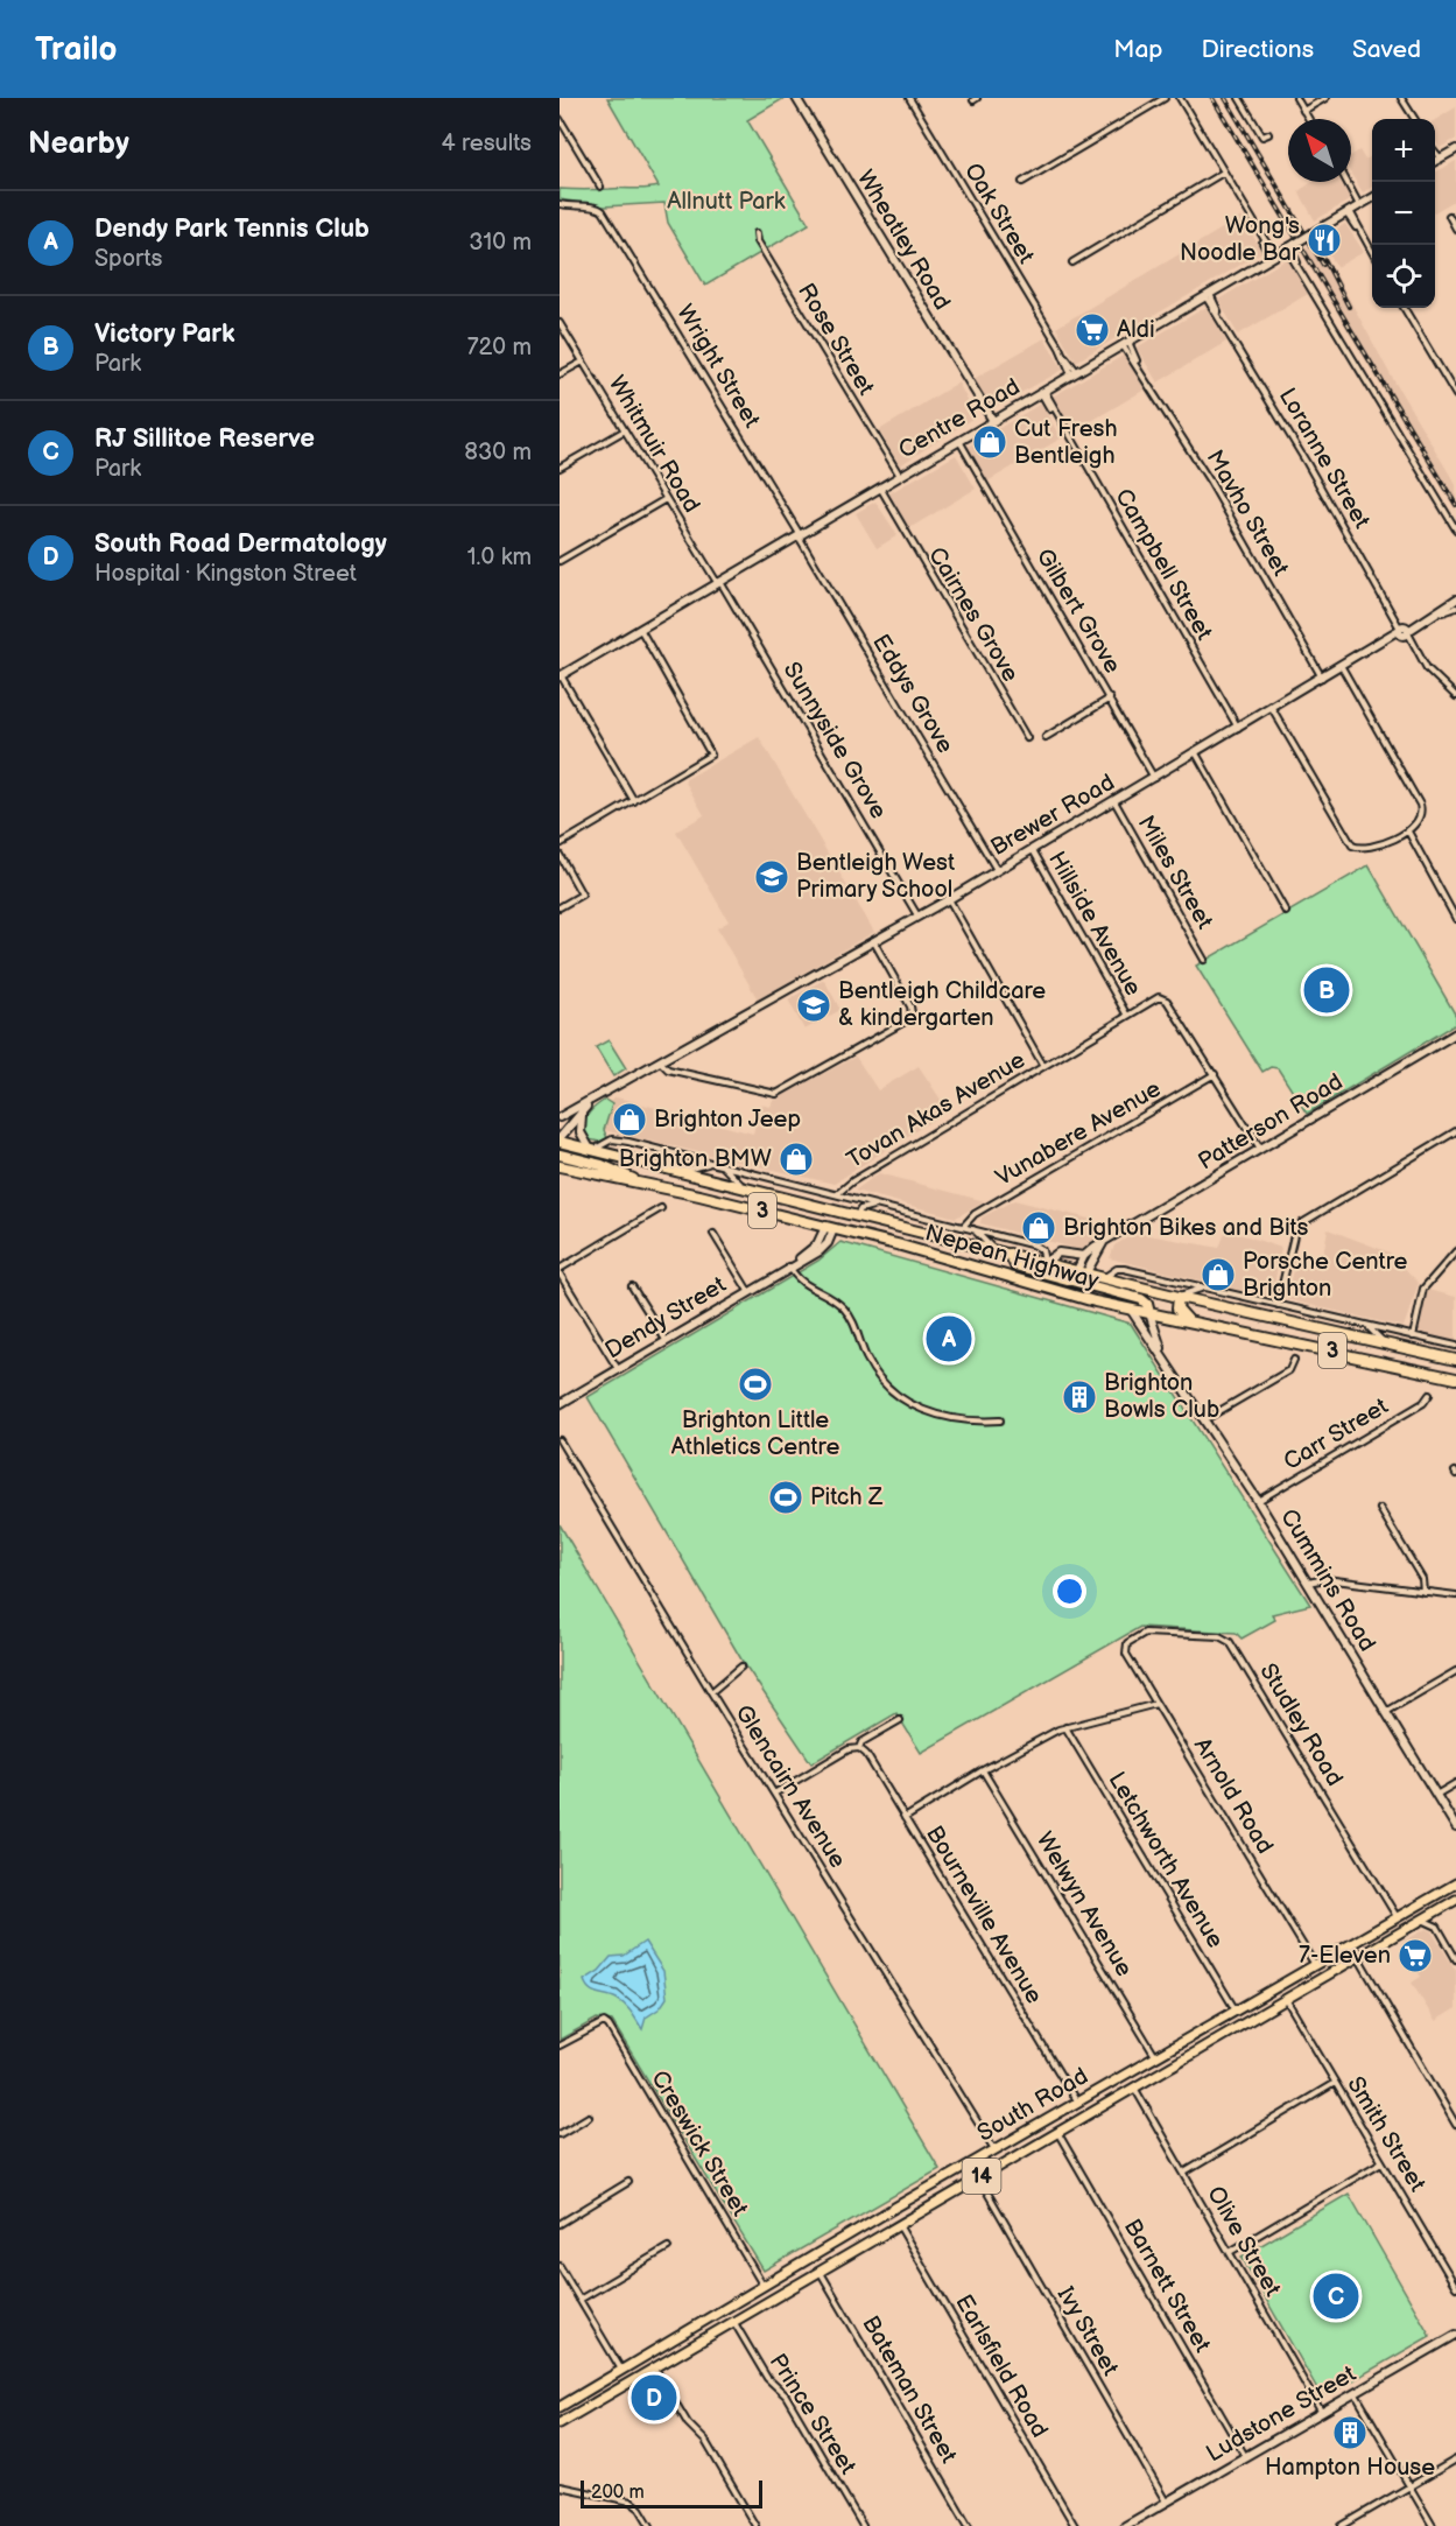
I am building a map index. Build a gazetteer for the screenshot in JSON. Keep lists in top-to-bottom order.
{
  "streets": {
    "highway": ["3", "Nepean Highway"],
    "main road": ["South Road", "14"],
    "street": [
      "Oak Street",
      "Wheatley Road",
      "Rose Street",
      "Wright Street",
      "Centre Road",
      "Whitmuir Road",
      "Loranne Street",
      "Mavho Street",
      "Campbell Street",
      "Gilbert Grove",
      "Cairnes Grove",
      "Eddys Grove",
      "Sunnyside Grove",
      "Brewer Road",
      "Miles Street",
      "Hillside Avenue",
      "Tovan Akas Avenue",
      "Patterson Road",
      "Vunabere Avenue",
      "Dendy Street",
      "Carr Street",
      "Cummins Road",
      "Studley Road",
      "Glencairn Avenue",
      "Arnold Road",
      "Letchworth Avenue",
      "Welwyn Avenue",
      "Bourneville Avenue",
      "Smith Street",
      "Creswick Street",
      "Olive Street",
      "Barnett Street",
      "Ivy Street",
      "Earlsfield Road",
      "Bateman Street",
      "Prince Street",
      "Ludstone Street"
    ]
  },
  "crossings": [
    ["Oak Street", "Centre Road"],
    ["Wheatley Road", "Centre Road"],
    ["Rose Street", "Centre Road"],
    ["Wright Street", "Centre Road"],
    ["Wright Street", "Eddys Grove"],
    ["Centre Road", "Whitmuir Road"],
    ["Centre Road", "Loranne Street"],
    ["Centre Road", "Mavho Street"],
    ["Centre Road", "Campbell Street"],
    ["Centre Road", "Gilbert Grove"],
    ["Centre Road", "Cairnes Grove"],
    ["Centre Road", "Eddys Grove"],
    ["Centre Road", "Sunnyside Grove"],
    ["Whitmuir Road", "Sunnyside Grove"],
    ["Loranne Street", "Brewer Road"],
    ["Mavho Street", "Brewer Road"],
    ["Campbell Street", "Brewer Road"],
    ["Gilbert Grove", "Brewer Road"],
    ["Eddys Grove", "Brewer Road"],
    ["Sunnyside Grove", "Brewer Road"],
    ["Brewer Road", "Miles Street"],
    ["Brewer Road", "Hillside Avenue"],
    ["Brewer Road", "Nepean Highway"],
    ["Hillside Avenue", "Tovan Akas Avenue"],
    ["Tovan Akas Avenue", "Vunabere Avenue"],
    ["Patterson Road", "Nepean Highway"],
    ["Nepean Highway", "Dendy Street"],
    ["Nepean Highway", "Cummins Road"],
    ["Carr Street", "Cummins Road"],
    ["Studley Road", "Arnold Road"],
    ["Studley Road", "South Road"],
    ["Glencairn Avenue", "South Road"],
    ["Arnold Road", "South Road"],
    ["Letchworth Avenue", "South Road"],
    ["Welwyn Avenue", "South Road"],
    ["Bourneville Avenue", "South Road"],
    ["South Road", "Smith Street"],
    ["South Road", "Creswick Street"],
    ["South Road", "Olive Street"],
    ["South Road", "Barnett Street"],
    ["South Road", "Ivy Street"],
    ["South Road", "Earlsfield Road"],
    ["South Road", "Bateman Street"],
    ["South Road", "Prince Street"],
    ["Olive Street", "Ludstone Street"],
    ["Barnett Street", "Ludstone Street"],
    ["Ivy Street", "Ludstone Street"]
  ],
  "parks": ["Allnutt Park"],
  "places": {
    "restaurant": ["Wong's Noodle Bar"],
    "supermarket": ["Aldi", "7-Eleven"],
    "shop": [
      "Cut Fresh Bentleigh",
      "Brighton Jeep",
      "Brighton BMW",
      "Brighton Bikes and Bits",
      "Porsche Centre Brighton"
    ],
    "school or university": ["Bentleigh West Primary School", "Bentleigh Childcare & kindergarten"],
    "sports": ["Brighton Little Athletics Centre", "Pitch Z"],
    "building": ["Brighton Bowls Club", "Hampton House"]
  },
  "scale_bar": "200 m",
  "north": "top left",
  "page": {
    "header": "Trailo",
    "nav": ["Map", "Directions", "Saved"],
    "heading": ["Nearby", "4 results"],
    "map_buttons": ["+", "−"],
    "list": [
      {
        "mark": "A",
        "name": "Dendy Park Tennis Club",
        "note": "Sports",
        "value": "310 m"
      },
      {
        "mark": "B",
        "name": "Victory Park",
        "note": "Park",
        "value": "720 m"
      },
      {
        "mark": "C",
        "name": "RJ Sillitoe Reserve",
        "note": "Park",
        "value": "830 m"
      },
      {
        "mark": "D",
        "name": "South Road Dermatology",
        "note": "Hospital · Kingston Street",
        "value": "1.0 km"
      }
    ],
    "pins": [
      "B",
      "A",
      "C",
      "D"
    ],
    "scale": "200 m"
  }
}
